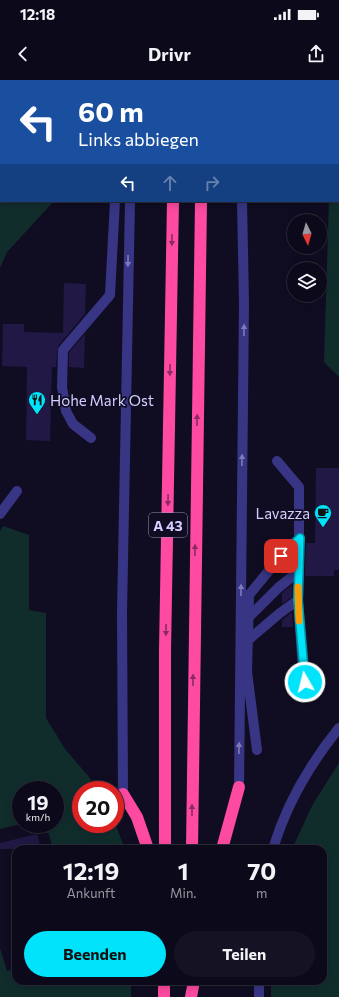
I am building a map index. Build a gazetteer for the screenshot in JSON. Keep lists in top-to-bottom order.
{
  "streets": {
    "highway": ["A 43"]
  },
  "places": {
    "restaurant": ["Hohe Mark Ost"],
    "cafe": ["Lavazza"]
  },
  "north": "bottom",
  "page": {
    "status": "12:18",
    "header": "Drivr",
    "turn": ["60 m", "Links abbiegen"],
    "speed": "19 km/h",
    "limit": "20",
    "eta": [
      "12:19",
      "Ankunft",
      "1",
      "Min.",
      "70",
      "m"
    ],
    "buttons": ["Beenden", "Teilen"]
  }
}
